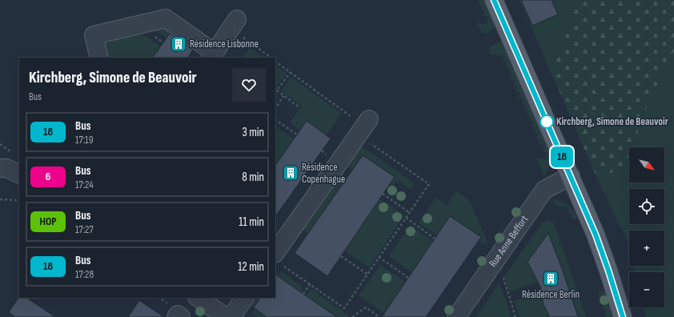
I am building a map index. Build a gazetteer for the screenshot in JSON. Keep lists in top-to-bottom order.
{
  "streets": {
    "street": ["Rue Anne Beffort"]
  },
  "places": {
    "building": ["Résidence Lisbonne", "Résidence Copenhague", "Résidence Berlin"],
    "other": ["Kirchberg, Simone de Beauvoir"]
  },
  "lines": ["bus line 18"],
  "north": "bottom right",
  "page": {
    "on_map": "18",
    "heading": ["Kirchberg, Simone de Beauvoir", "Bus"],
    "list": [
      {
        "mark": "18",
        "name": "Bus",
        "note": "17:19",
        "value": "3 min"
      },
      {
        "mark": "6",
        "name": "Bus",
        "note": "17:24",
        "value": "8 min"
      },
      {
        "mark": "HOP",
        "name": "Bus",
        "note": "17:27",
        "value": "11 min"
      },
      {
        "mark": "18",
        "name": "Bus",
        "note": "17:28",
        "value": "12 min"
      }
    ],
    "map_buttons": ["+", "−"]
  }
}
